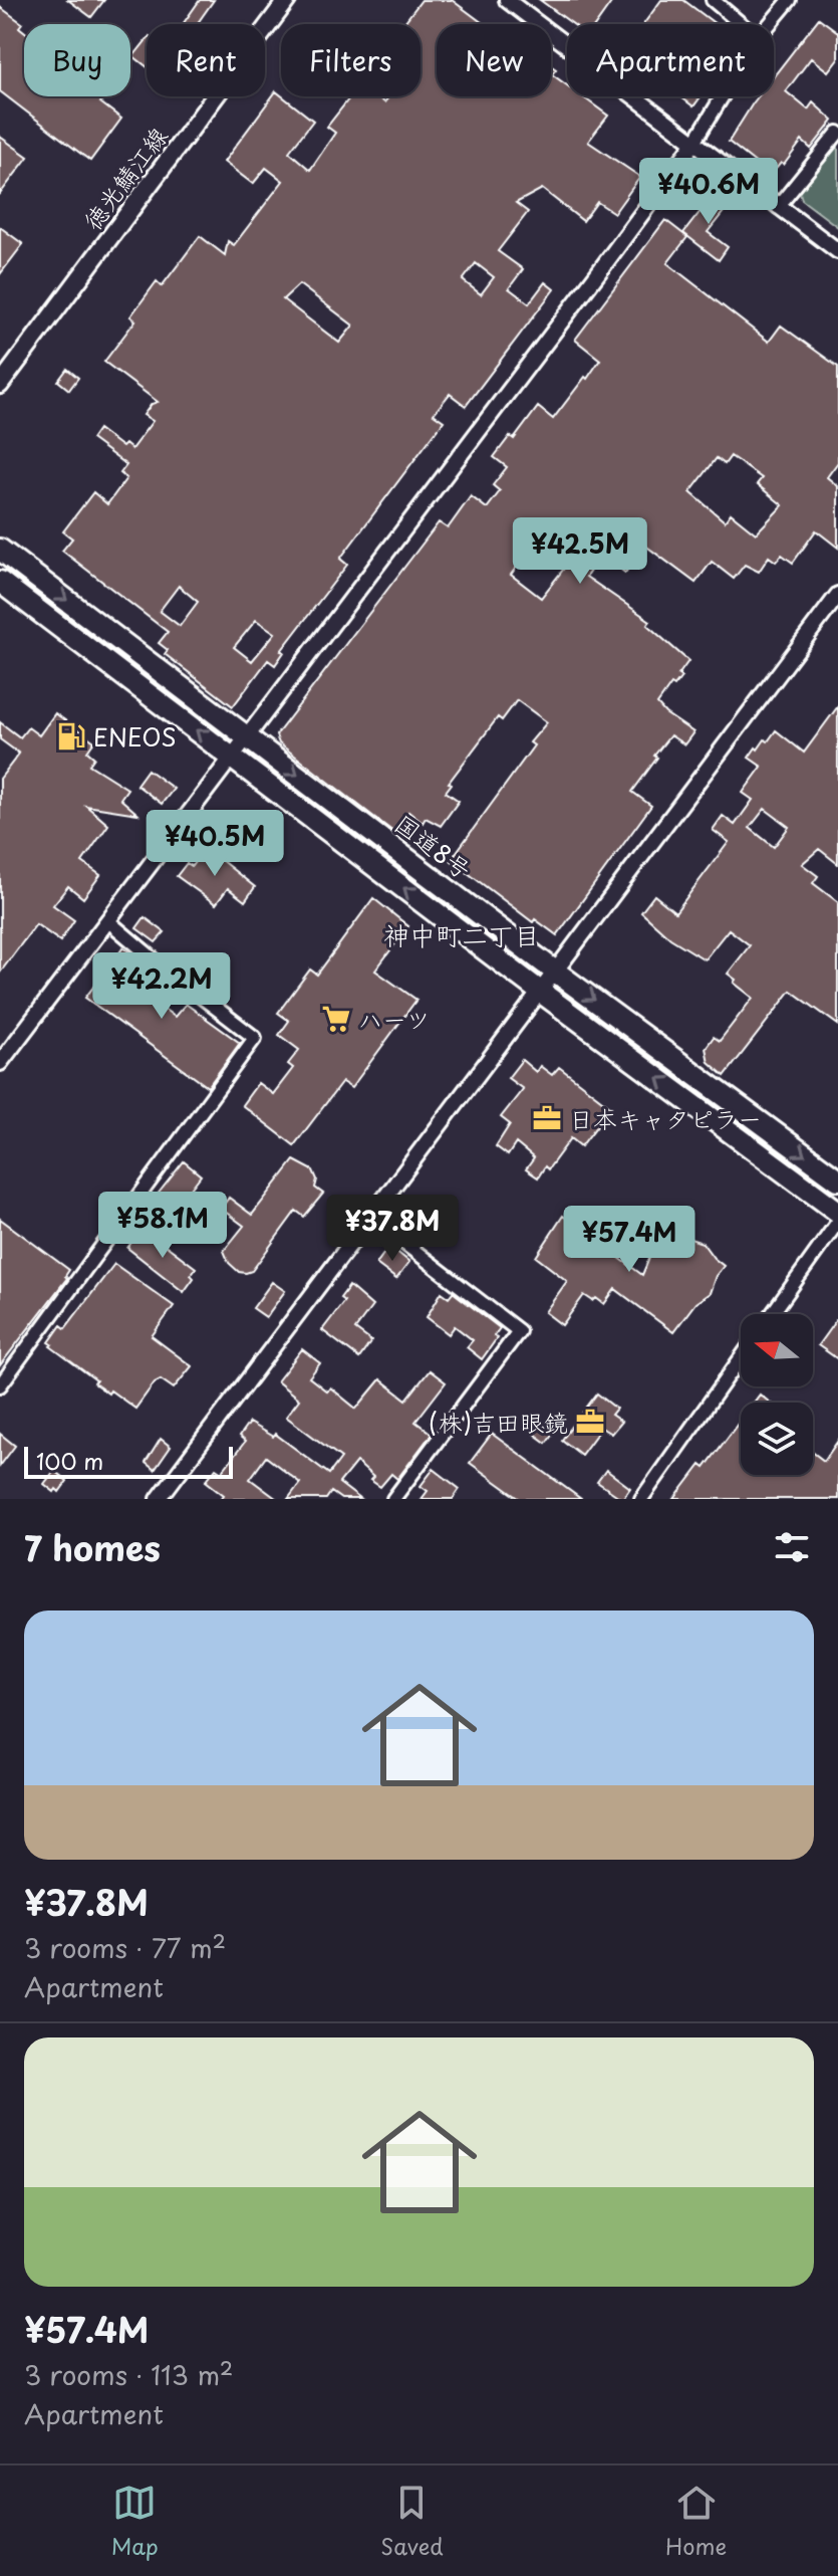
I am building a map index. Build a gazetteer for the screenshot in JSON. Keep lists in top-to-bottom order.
{
  "streets": {
    "highway": ["国道8号"],
    "main road": ["徳光鯖江線"]
  },
  "districts": ["神中町二丁目"],
  "places": {
    "fuel station": ["ENEOS"],
    "supermarket": ["ハーツ"],
    "office": ["日本キャタピラー", "(株)吉田眼鏡"]
  },
  "scale_bar": "100 m",
  "north": "left",
  "page": {
    "chip": [
      "Buy",
      "Rent",
      "Filters",
      "New",
      "Apartment"
    ],
    "price": [
      "¥40.6M",
      "¥42.5M",
      "¥40.5M",
      "¥42.2M",
      "¥58.1M",
      "¥37.8M",
      "¥57.4M"
    ],
    "scale": "100 m",
    "heading": "7 homes",
    "list": [
      {
        "name": "¥37.8M",
        "note": "3 rooms · 77 m² · Apartment"
      },
      {
        "name": "¥57.4M",
        "note": "3 rooms · 113 m² · Apartment"
      }
    ],
    "tabs": ["Map", "Saved", "Home"]
  }
}
